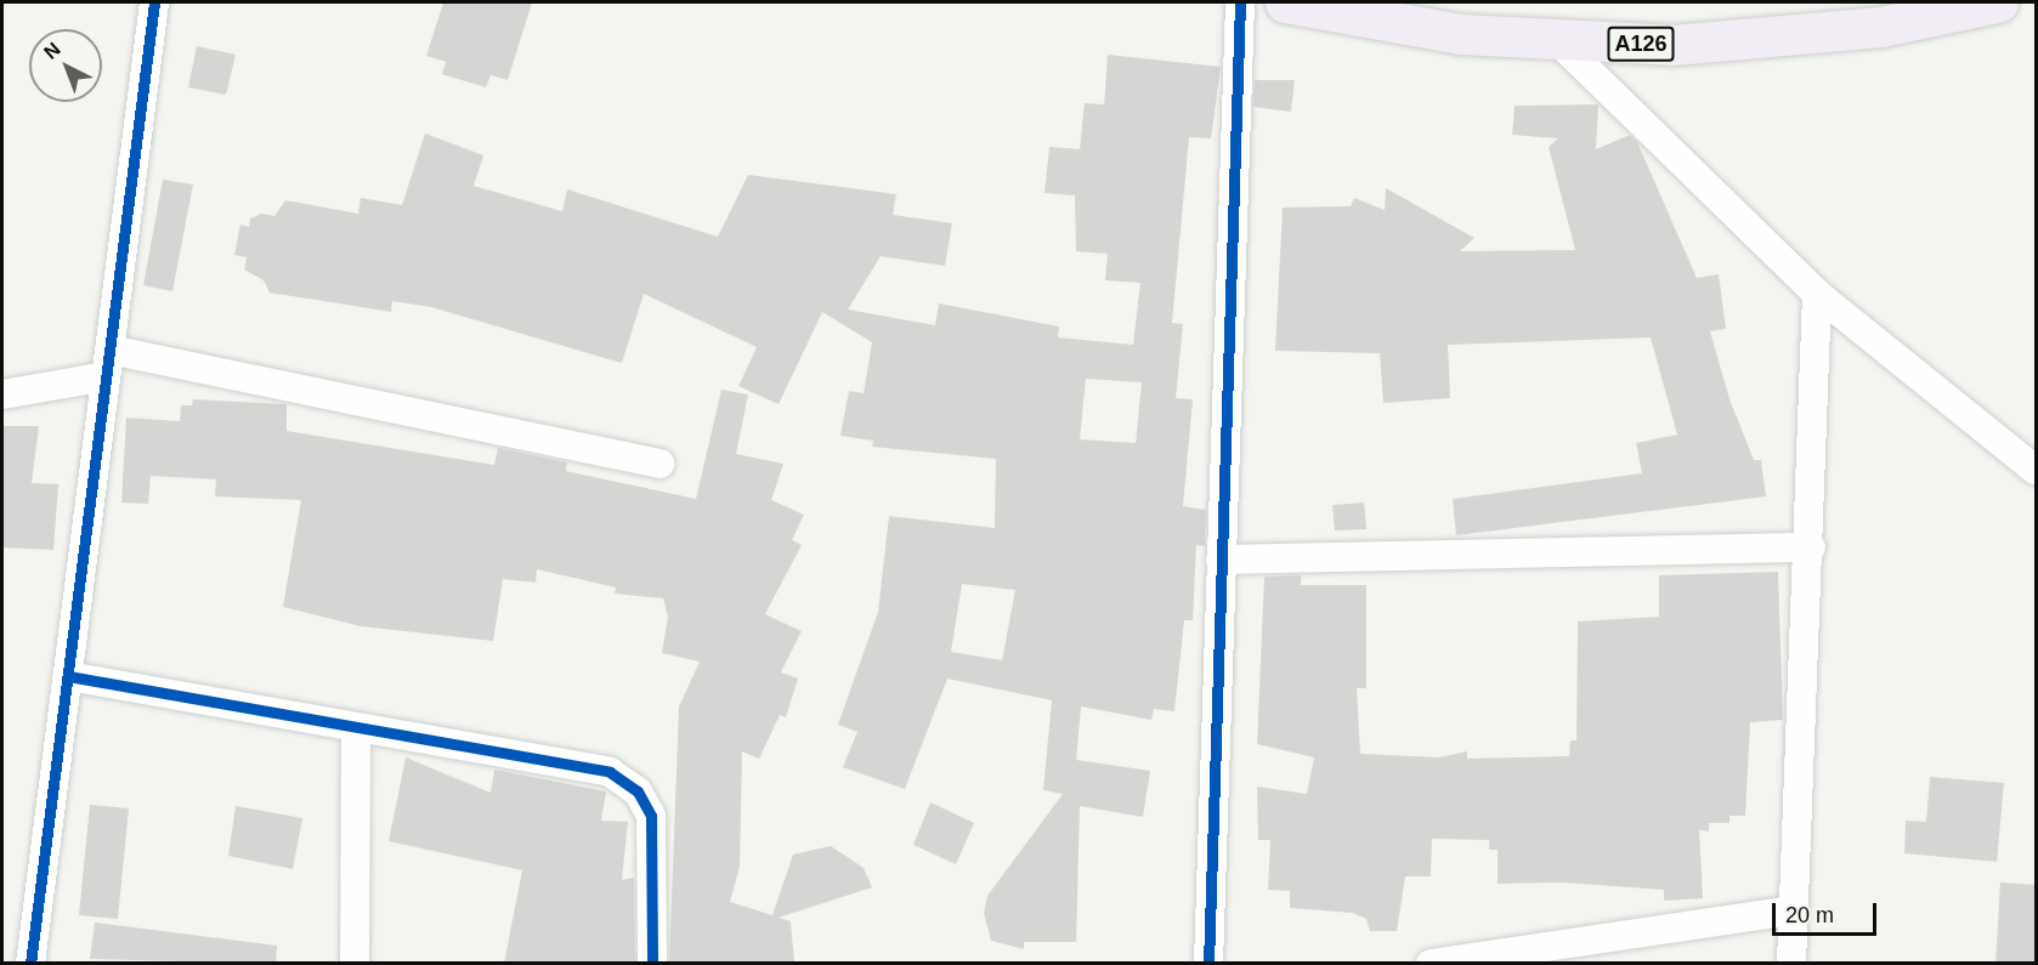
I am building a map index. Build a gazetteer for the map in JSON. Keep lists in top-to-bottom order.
{
  "streets": {
    "highway": ["A126"]
  },
  "scale_bar": "20 m",
  "north": "top left"
}
